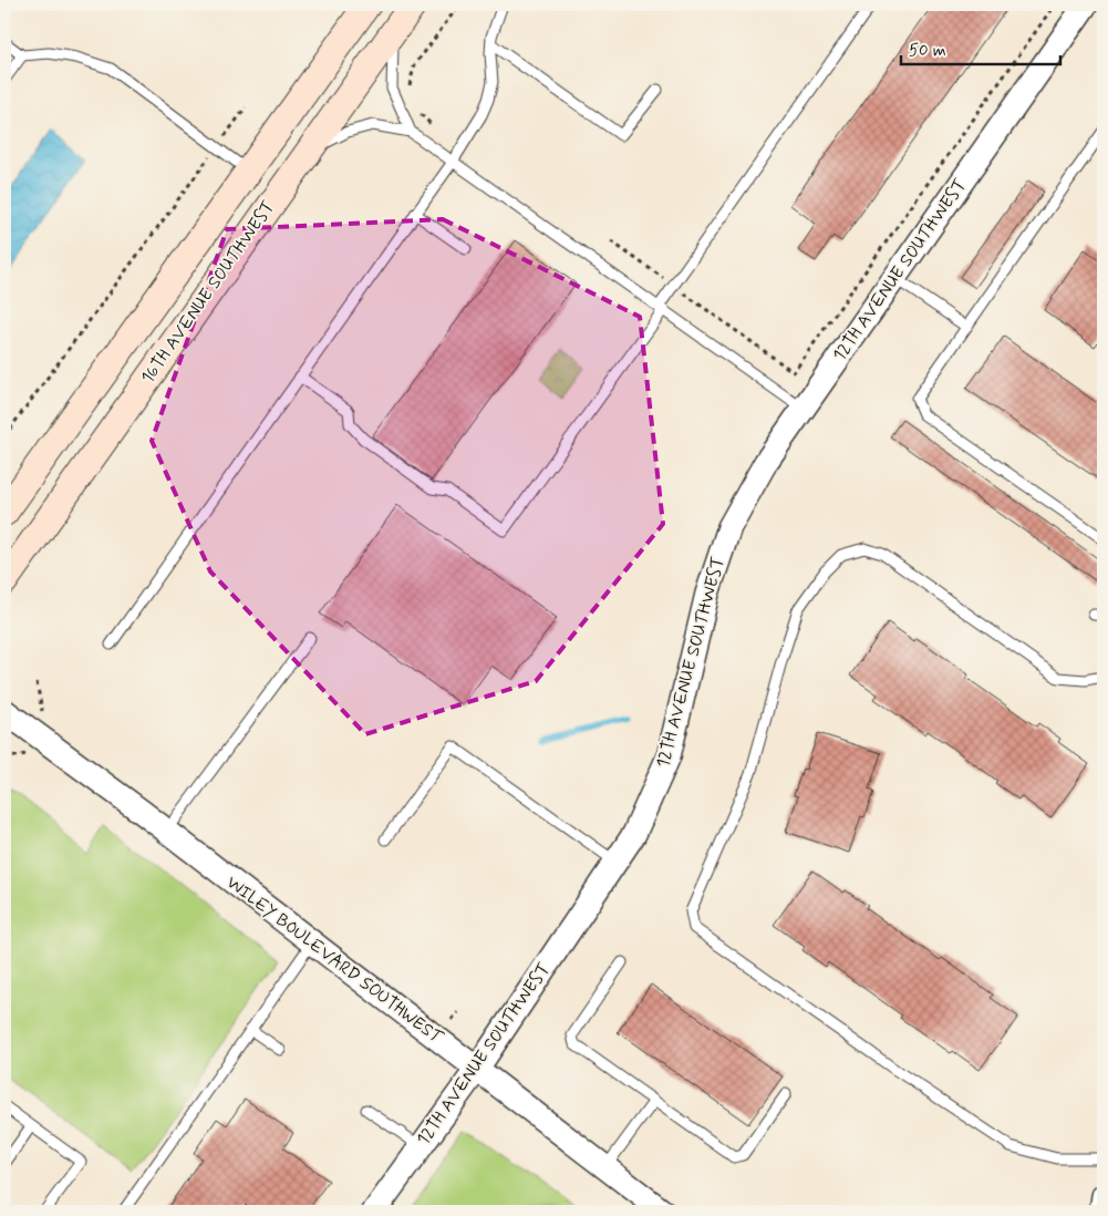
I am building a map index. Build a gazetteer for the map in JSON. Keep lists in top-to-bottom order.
{
  "streets": {
    "main road": ["16TH AVENUE SOUTHWEST"],
    "street": ["12TH AVENUE SOUTHWEST", "WILEY BOULEVARD SOUTHWEST"]
  },
  "crossings": [
    ["12TH AVENUE SOUTHWEST", "WILEY BOULEVARD SOUTHWEST"]
  ],
  "scale_bar": "50 m"
}
